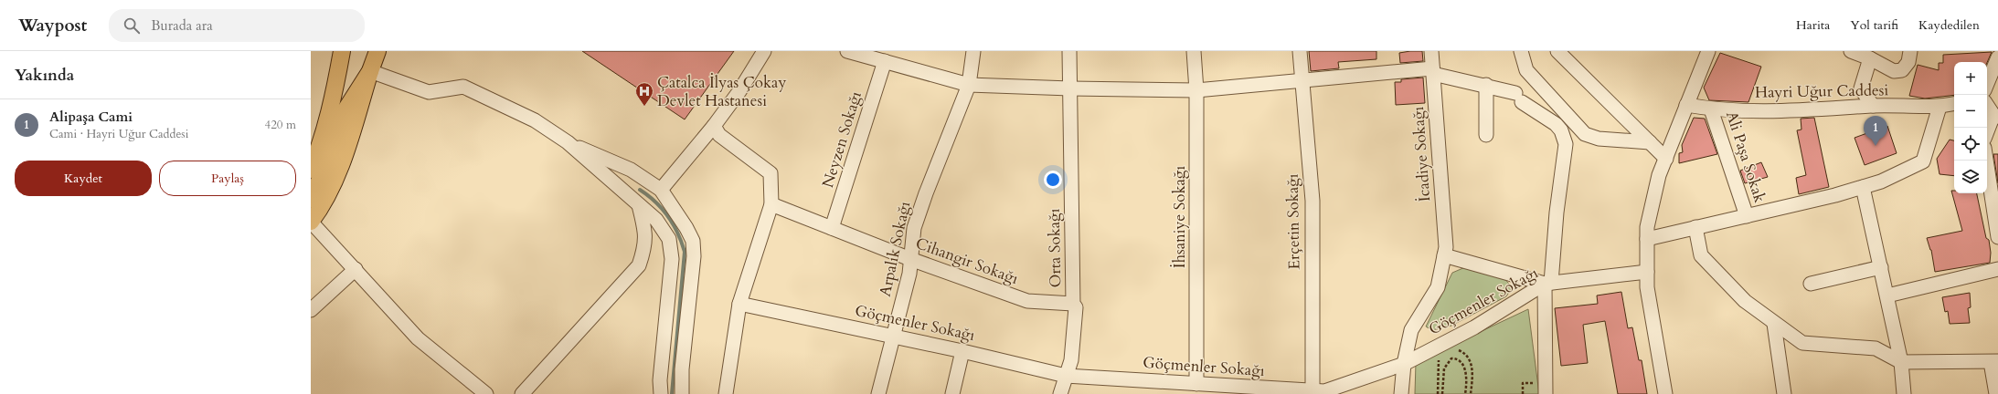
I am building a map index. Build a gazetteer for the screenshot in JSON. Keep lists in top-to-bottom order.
{
  "streets": {
    "street": [
      "Hayri Uğur Caddesi",
      "Neyzen Sokağı",
      "İcadiye Sokağı",
      "Ali Paşa Sokak",
      "İhsaniye Sokağı",
      "Erçetin Sokağı",
      "Orta Sokağı",
      "Arpalık Sokağı",
      "Cihangir Sokağı",
      "Göçmenler Sokağı"
    ]
  },
  "crossings": [
    ["Hayri Uğur Caddesi", "Ali Paşa Sokak"],
    ["Neyzen Sokağı", "Cihangir Sokağı"],
    ["İcadiye Sokağı", "Göçmenler Sokağı"],
    ["İhsaniye Sokağı", "Göçmenler Sokağı"],
    ["Erçetin Sokağı", "Göçmenler Sokağı"],
    ["Orta Sokağı", "Cihangir Sokağı"],
    ["Orta Sokağı", "Göçmenler Sokağı"],
    ["Arpalık Sokağı", "Cihangir Sokağı"],
    ["Arpalık Sokağı", "Göçmenler Sokağı"]
  ],
  "places": {
    "hospital": ["Çatalca İlyas Çokay Devlet Hastanesi"]
  },
  "page": {
    "header": "Waypost",
    "search": "Burada ara",
    "nav": ["Harita", "Yol tarifi", "Kaydedilen"],
    "heading": "Yakında",
    "map_buttons": ["+", "−"],
    "list": [
      {
        "mark": "1",
        "name": "Alipaşa Cami",
        "note": "Cami · Hayri Uğur Caddesi",
        "value": "420 m"
      }
    ],
    "pins": "1",
    "buttons": ["Kaydet", "Paylaş"]
  }
}
